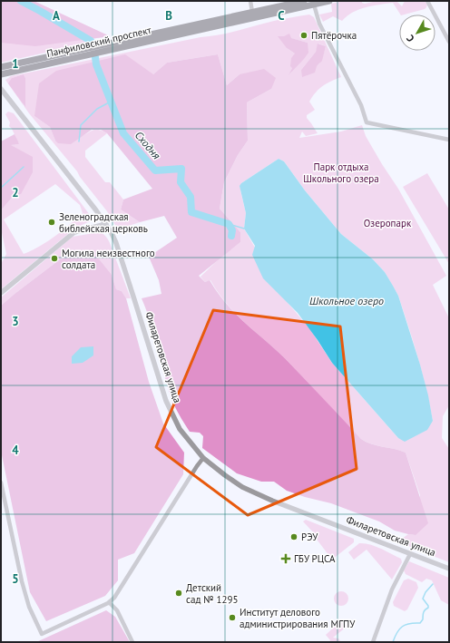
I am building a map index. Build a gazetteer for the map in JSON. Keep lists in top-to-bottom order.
{
  "streets": {
    "main road": ["Панфиловский проспект"],
    "street": ["Филаретовская улица"]
  },
  "water": ["Сходня", "Школьное озеро"],
  "parks": ["Парк отдыха Школьного озера", "Озеропарк"],
  "places": {
    "other": [
      "Пятёрочка",
      "Зеленоградская библейская церковь",
      "Могила неизвестного солдата",
      "РЭУ",
      "Детский сад № 1295",
      "Институт делового администрирования МГПУ"
    ],
    "health": ["ГБУ РЦСА"]
  },
  "north": "bottom left",
  "grid": {
    "columns": ["A", "B", "C"],
    "rows": [
      "1",
      "2",
      "3",
      "4",
      "5"
    ]
  }
}
